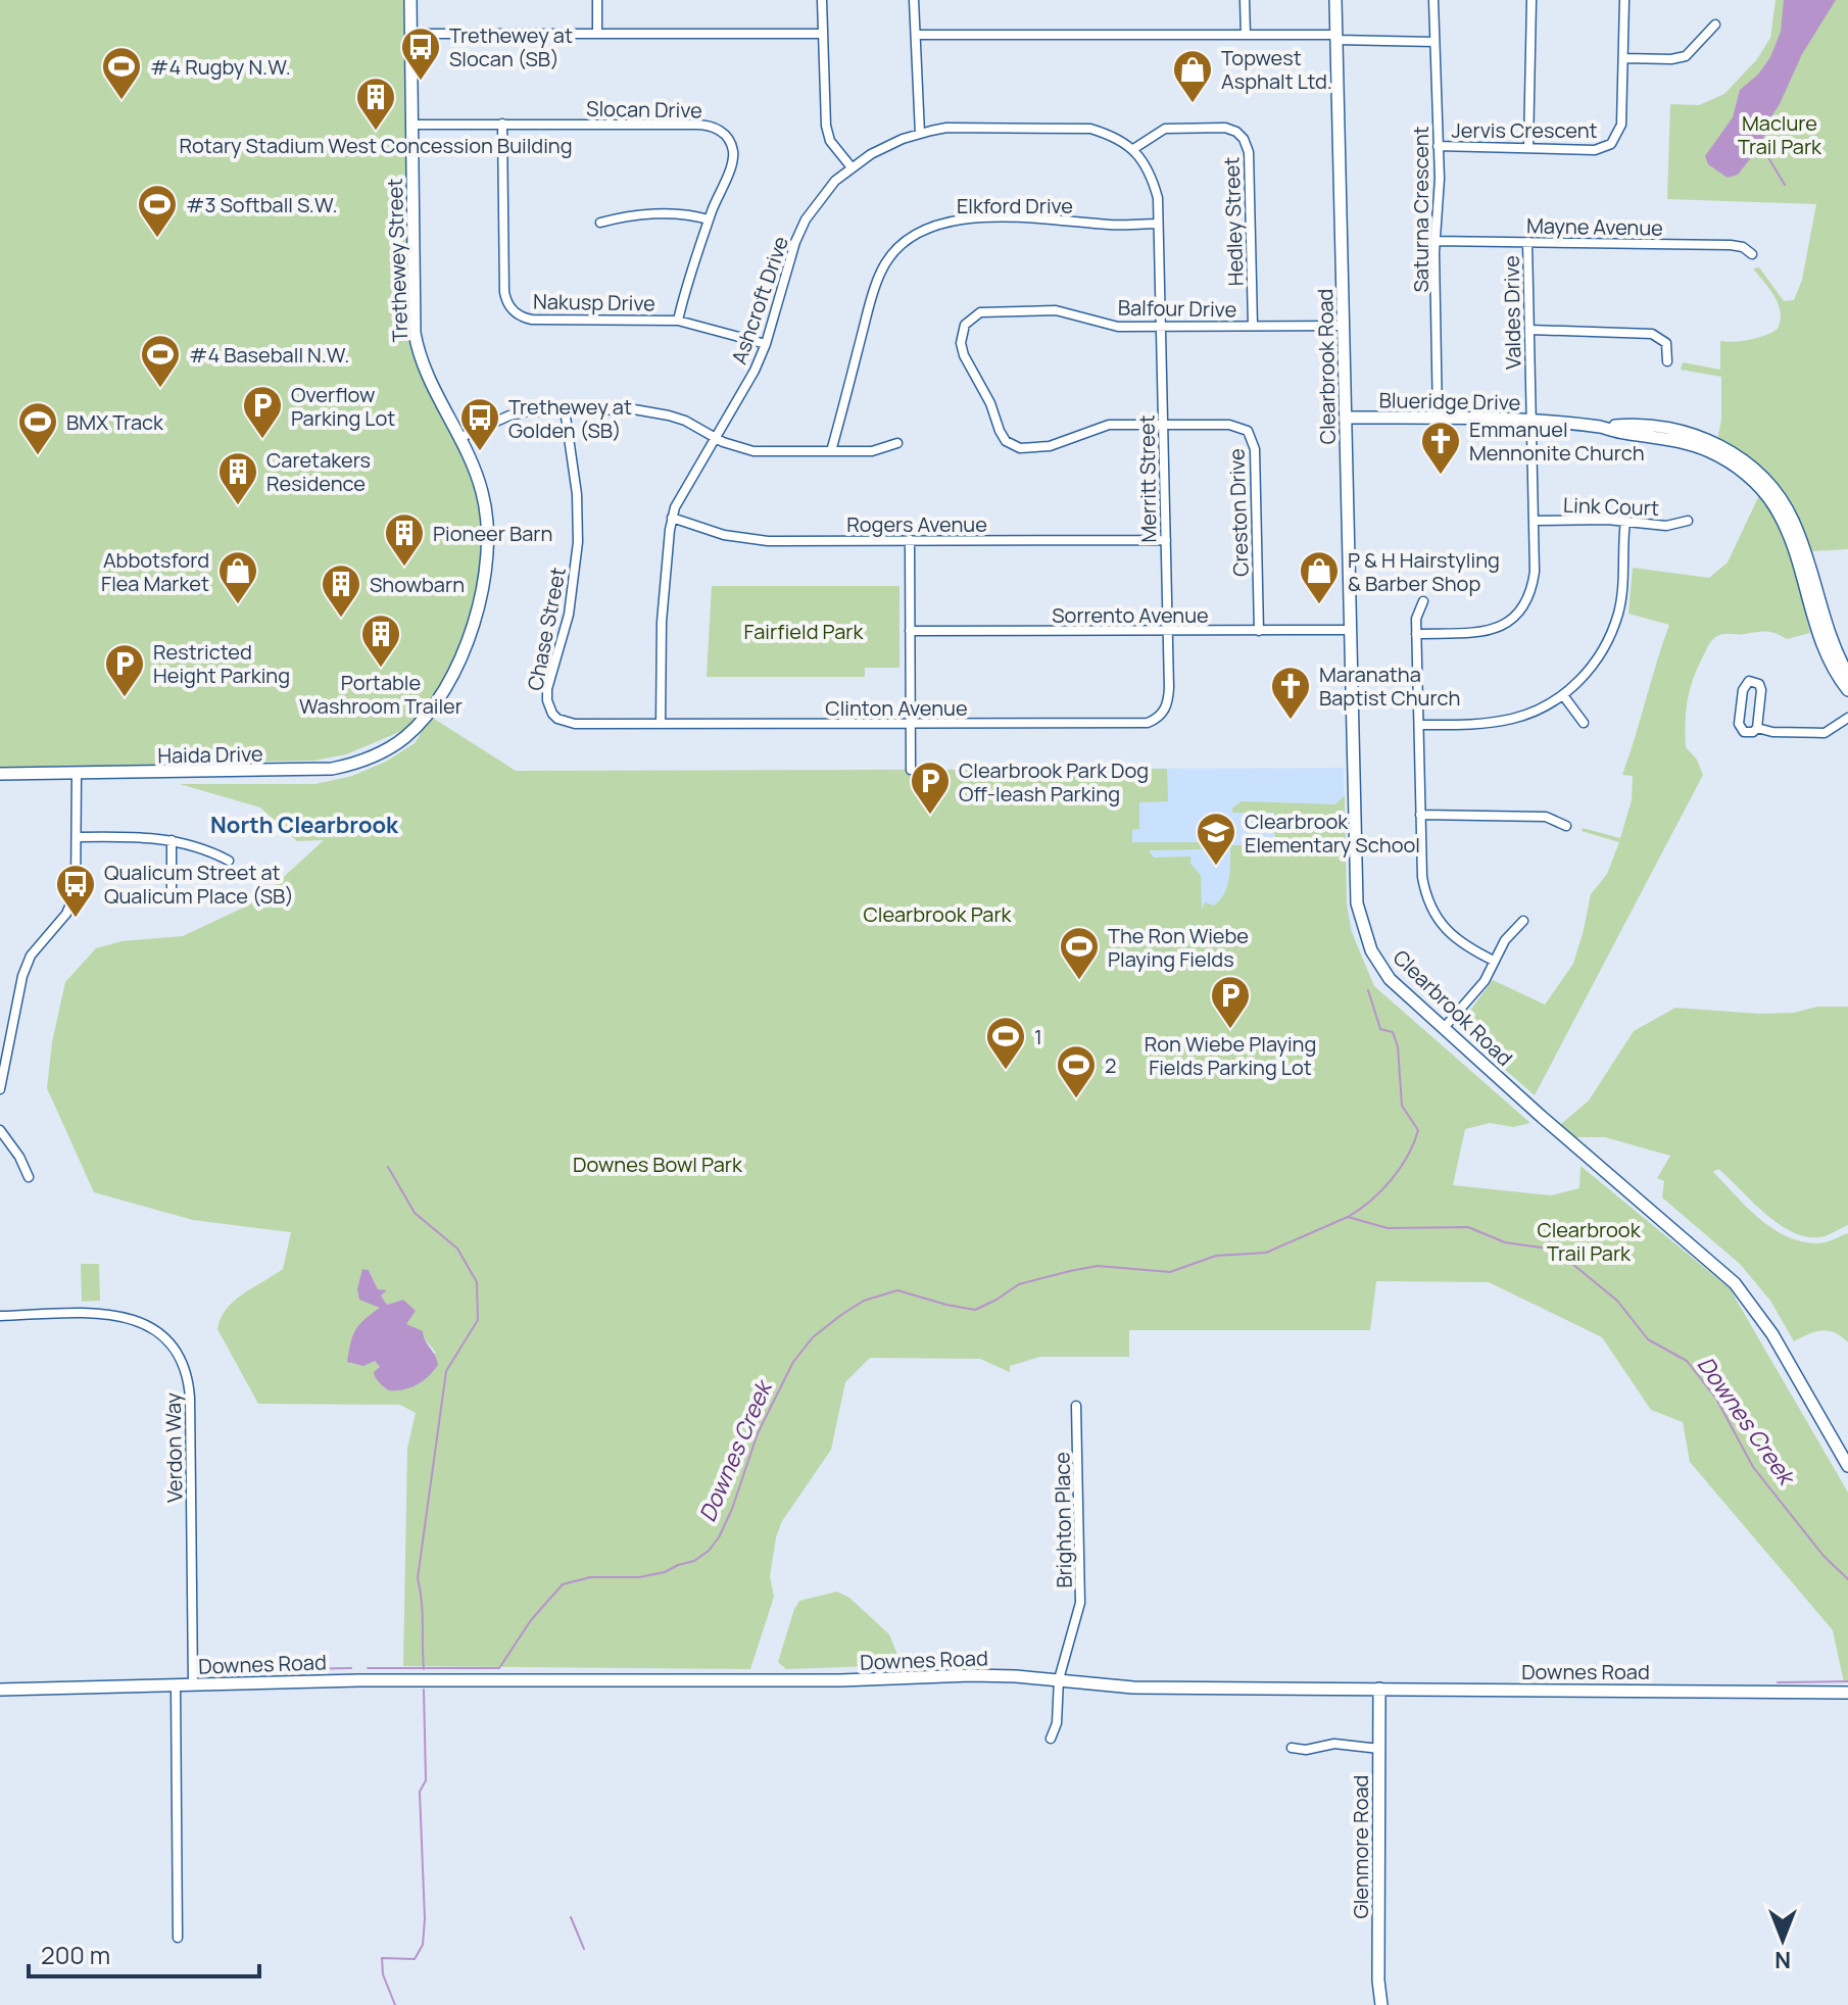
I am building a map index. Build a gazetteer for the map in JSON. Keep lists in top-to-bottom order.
{
  "streets": {
    "main road": [
      "Trethewey Street",
      "Clearbrook Road",
      "Blueridge Drive",
      "Haida Drive",
      "Downes Road",
      "Glenmore Road"
    ],
    "street": [
      "Slocan Drive",
      "Jervis Crescent",
      "Elkford Drive",
      "Saturna Crescent",
      "Hedley Street",
      "Mayne Avenue",
      "Ashcroft Drive",
      "Nakusp Drive",
      "Balfour Drive",
      "Valdes Drive",
      "Merritt Street",
      "Link Court",
      "Creston Drive",
      "Rogers Avenue",
      "Sorrento Avenue",
      "Chase Street",
      "Clinton Avenue",
      "Verdon Way",
      "Brighton Place"
    ]
  },
  "crossings": [
    ["Slocan Drive", "Trethewey Street"],
    ["Slocan Drive", "Nakusp Drive"],
    ["Jervis Crescent", "Saturna Crescent"],
    ["Saturna Crescent", "Mayne Avenue"],
    ["Saturna Crescent", "Blueridge Drive"],
    ["Hedley Street", "Ashcroft Drive"],
    ["Hedley Street", "Balfour Drive"],
    ["Mayne Avenue", "Valdes Drive"],
    ["Trethewey Street", "Haida Drive"],
    ["Ashcroft Drive", "Nakusp Drive"],
    ["Ashcroft Drive", "Rogers Avenue"],
    ["Ashcroft Drive", "Clinton Avenue"],
    ["Balfour Drive", "Clearbrook Road"],
    ["Balfour Drive", "Merritt Street"],
    ["Balfour Drive", "Creston Drive"],
    ["Valdes Drive", "Blueridge Drive"],
    ["Valdes Drive", "Link Court"],
    ["Clearbrook Road", "Blueridge Drive"],
    ["Clearbrook Road", "Sorrento Avenue"],
    ["Merritt Street", "Creston Drive"],
    ["Merritt Street", "Rogers Avenue"],
    ["Merritt Street", "Sorrento Avenue"],
    ["Merritt Street", "Clinton Avenue"],
    ["Creston Drive", "Sorrento Avenue"],
    ["Sorrento Avenue", "Clinton Avenue"],
    ["Chase Street", "Clinton Avenue"],
    ["Verdon Way", "Downes Road"],
    ["Brighton Place", "Downes Road"],
    ["Downes Road", "Glenmore Road"]
  ],
  "districts": ["North Clearbrook"],
  "water": ["Downes Creek"],
  "parks": [
    "Maclure Trail Park",
    "Fairfield Park",
    "Clearbrook Park",
    "Downes Bowl Park",
    "Clearbrook Trail Park"
  ],
  "places": {
    "bus stop": ["Trethewey at Slocan (SB)", "Trethewey at Golden (SB)", "Qualicum Street at Qualicum Place (SB)"],
    "sports": [
      "#4 Rugby N.W.",
      "#3 Softball S.W.",
      "#4 Baseball N.W.",
      "BMX Track",
      "The Ron Wiebe Playing Fields",
      "1",
      "2"
    ],
    "shop": ["Topwest Asphalt Ltd.", "Abbotsford Flea Market", "P & H Hairstyling & Barber Shop"],
    "building": [
      "Rotary Stadium West Concession Building",
      "Caretakers Residence",
      "Pioneer Barn",
      "Showbarn",
      "Portable Washroom Trailer"
    ],
    "parking": [
      "Overflow Parking Lot",
      "Restricted Height Parking",
      "Clearbrook Park Dog Off-leash Parking",
      "Ron Wiebe Playing Fields Parking Lot"
    ],
    "church": ["Emmanuel Mennonite Church", "Maranatha Baptist Church"],
    "school or university": ["Clearbrook Elementary School"]
  },
  "scale_bar": "200 m",
  "north": "bottom"
}
